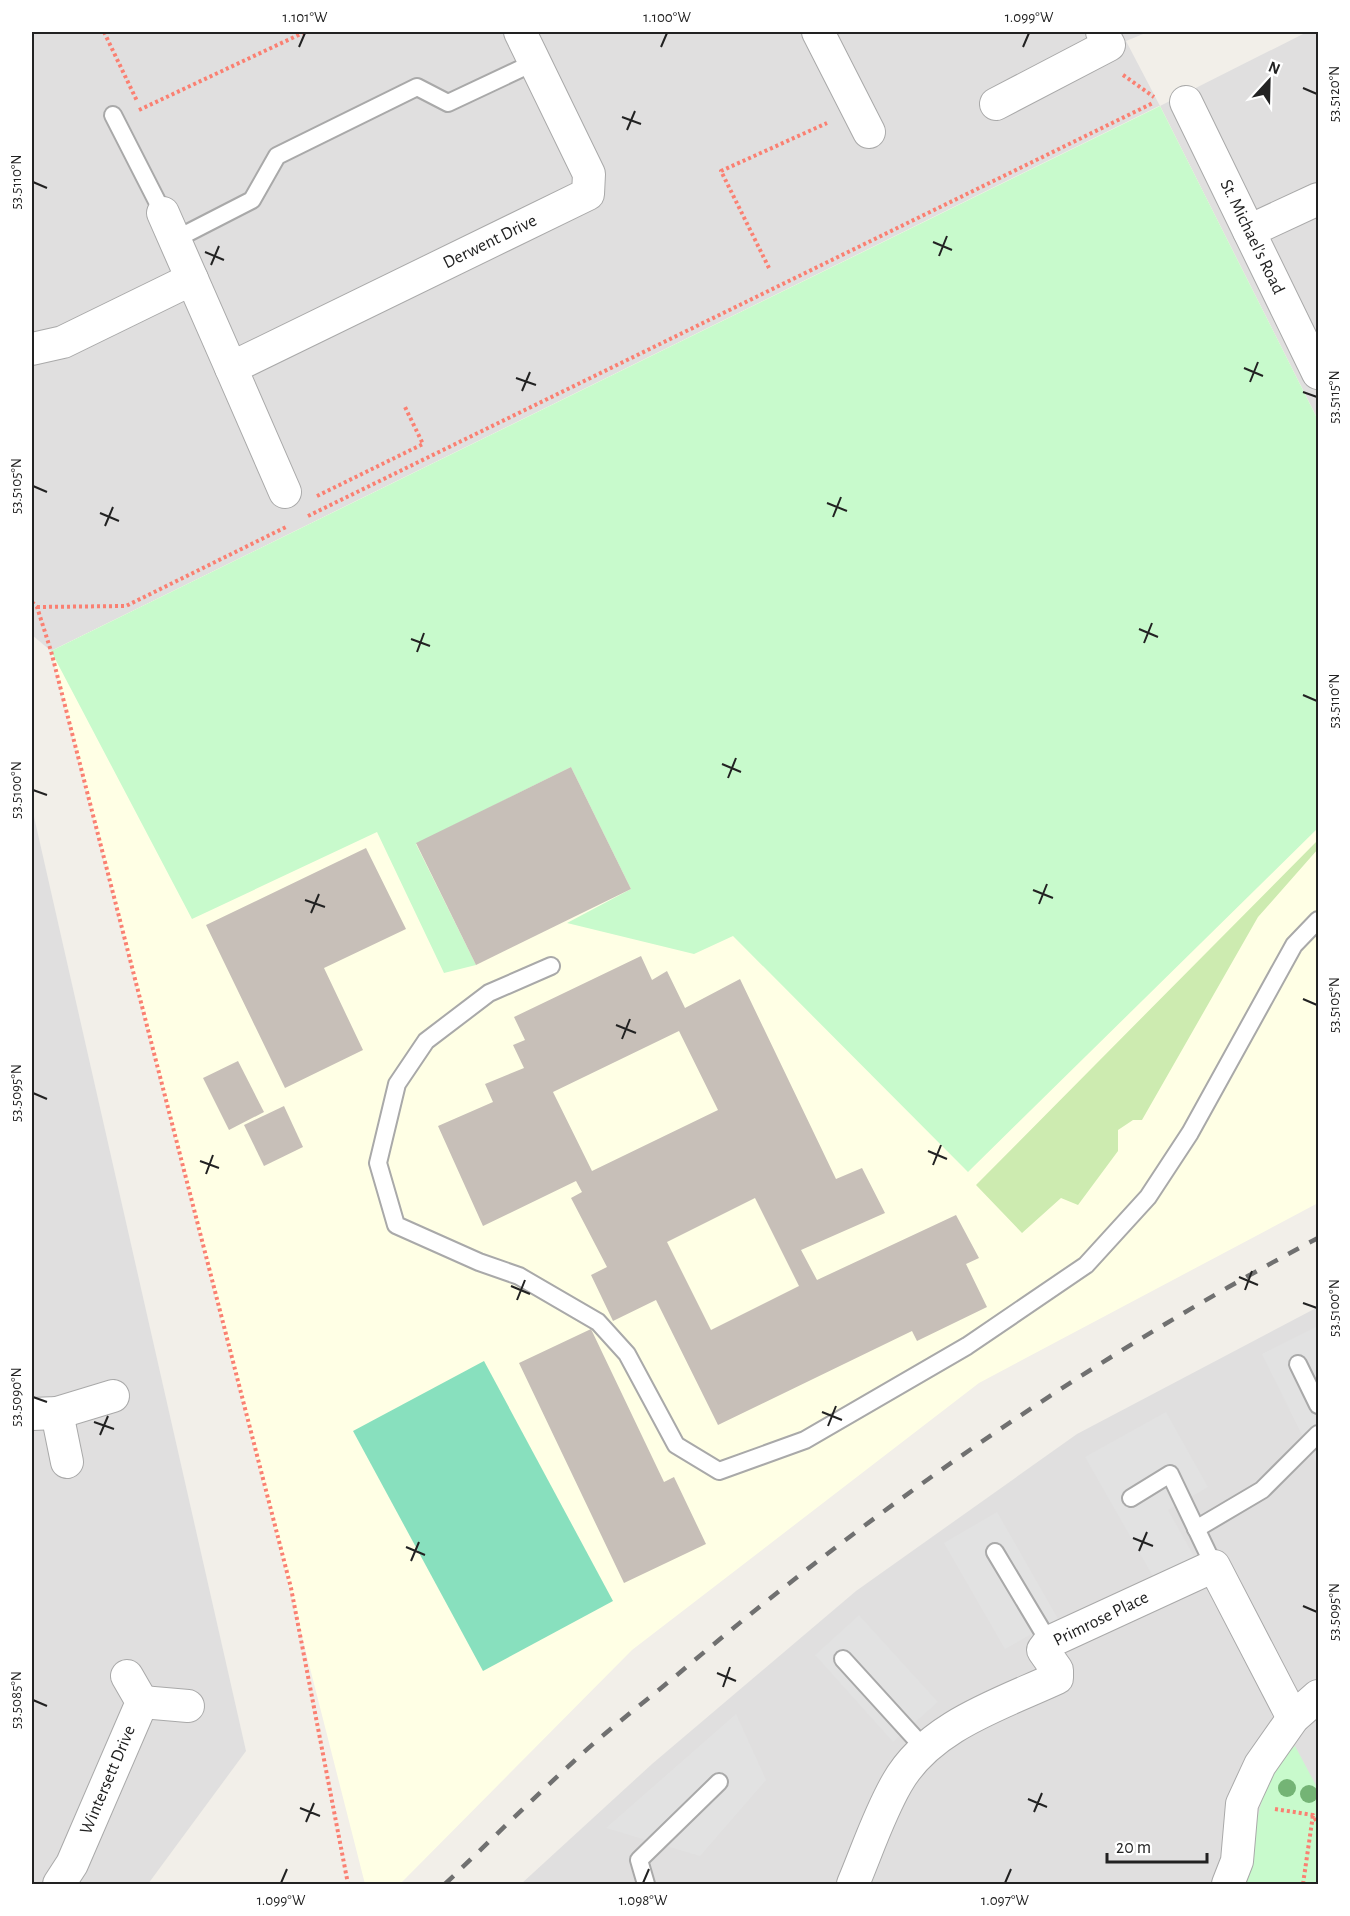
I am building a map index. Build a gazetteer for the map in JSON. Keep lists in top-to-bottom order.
{
  "streets": {
    "street": [
      "St. Michael's Road",
      "Derwent Drive",
      "Primrose Place",
      "Wintersett Drive"
    ]
  },
  "scale_bar": "20 m",
  "north": "top",
  "coordinates": [
    "1.101°W",
    "1.100°W",
    "1.099°W",
    "53.5120°N",
    "53.5110°N",
    "53.5115°N",
    "53.5105°N",
    "53.5100°N",
    "53.5095°N",
    "53.5090°N",
    "53.5085°N",
    "1.098°W",
    "1.097°W"
  ]
}
